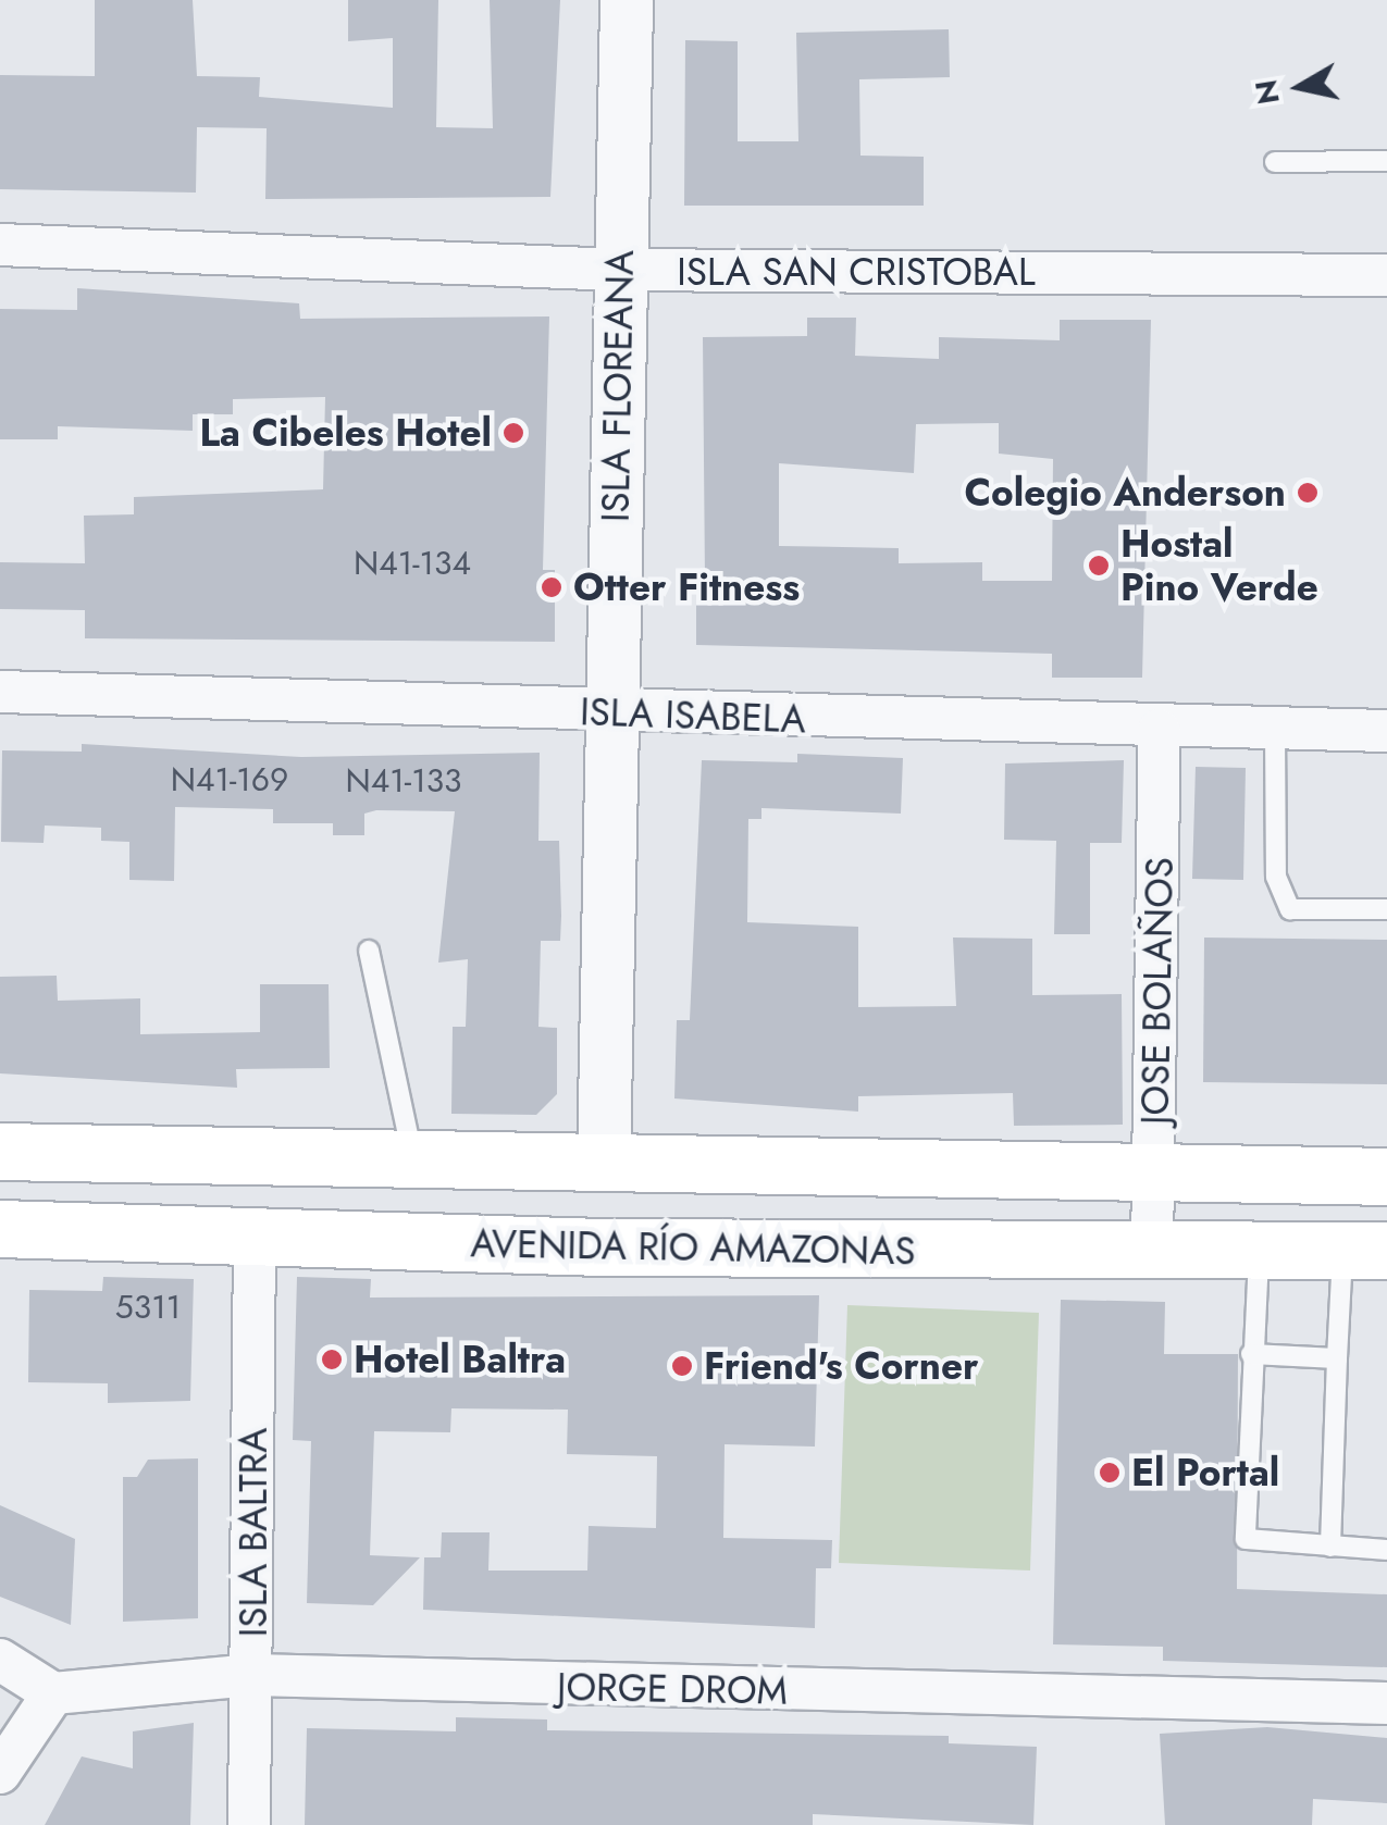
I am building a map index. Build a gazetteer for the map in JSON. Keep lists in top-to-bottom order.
{
  "streets": {
    "main road": ["AVENIDA RÍO AMAZONAS"],
    "street": [
      "ISLA SAN CRISTOBAL",
      "ISLA FLOREANA",
      "ISLA ISABELA",
      "JOSE BOLAÑOS",
      "ISLA BALTRA",
      "JORGE DROM"
    ]
  },
  "crossings": [
    ["ISLA SAN CRISTOBAL", "ISLA FLOREANA"],
    ["ISLA FLOREANA", "ISLA ISABELA"],
    ["ISLA ISABELA", "JOSE BOLAÑOS"],
    ["JOSE BOLAÑOS", "AVENIDA RÍO AMAZONAS"],
    ["AVENIDA RÍO AMAZONAS", "ISLA BALTRA"],
    ["ISLA BALTRA", "JORGE DROM"]
  ],
  "places": [
    "La Cibeles Hotel",
    "Colegio Anderson",
    "Hostal Pino Verde",
    "Otter Fitness",
    "Hotel Baltra",
    "Friend's Corner",
    "El Portal"
  ],
  "house_numbers": [
    "N41-134",
    "N41-169",
    "N41-133",
    "5311"
  ],
  "north": "left"
}
